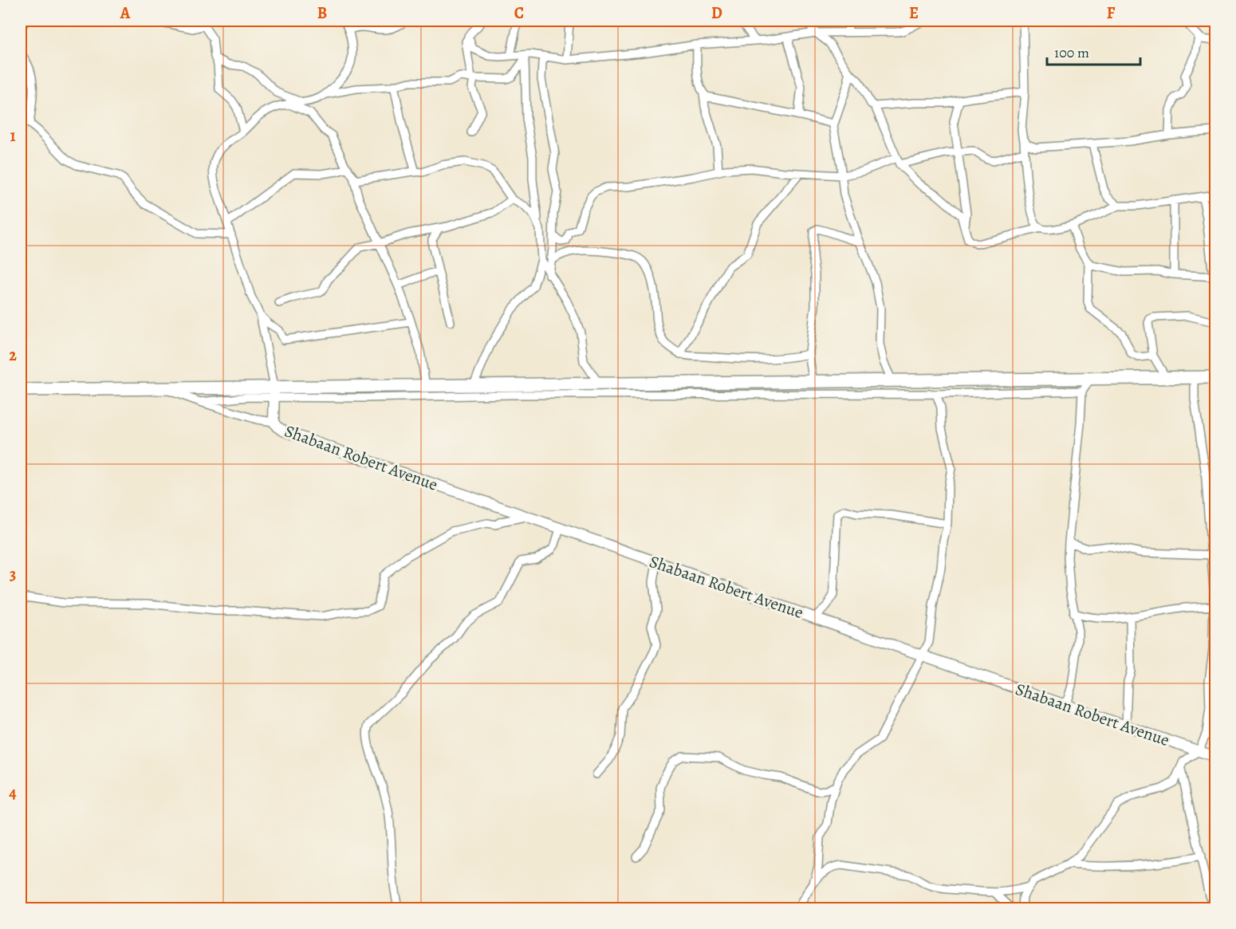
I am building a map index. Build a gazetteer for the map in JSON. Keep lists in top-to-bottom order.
{
  "streets": {
    "street": ["Shabaan Robert Avenue"]
  },
  "scale_bar": "100 m",
  "grid": {
    "columns": [
      "A",
      "B",
      "C",
      "D",
      "E",
      "F"
    ],
    "rows": [
      "1",
      "2",
      "3",
      "4"
    ]
  }
}
